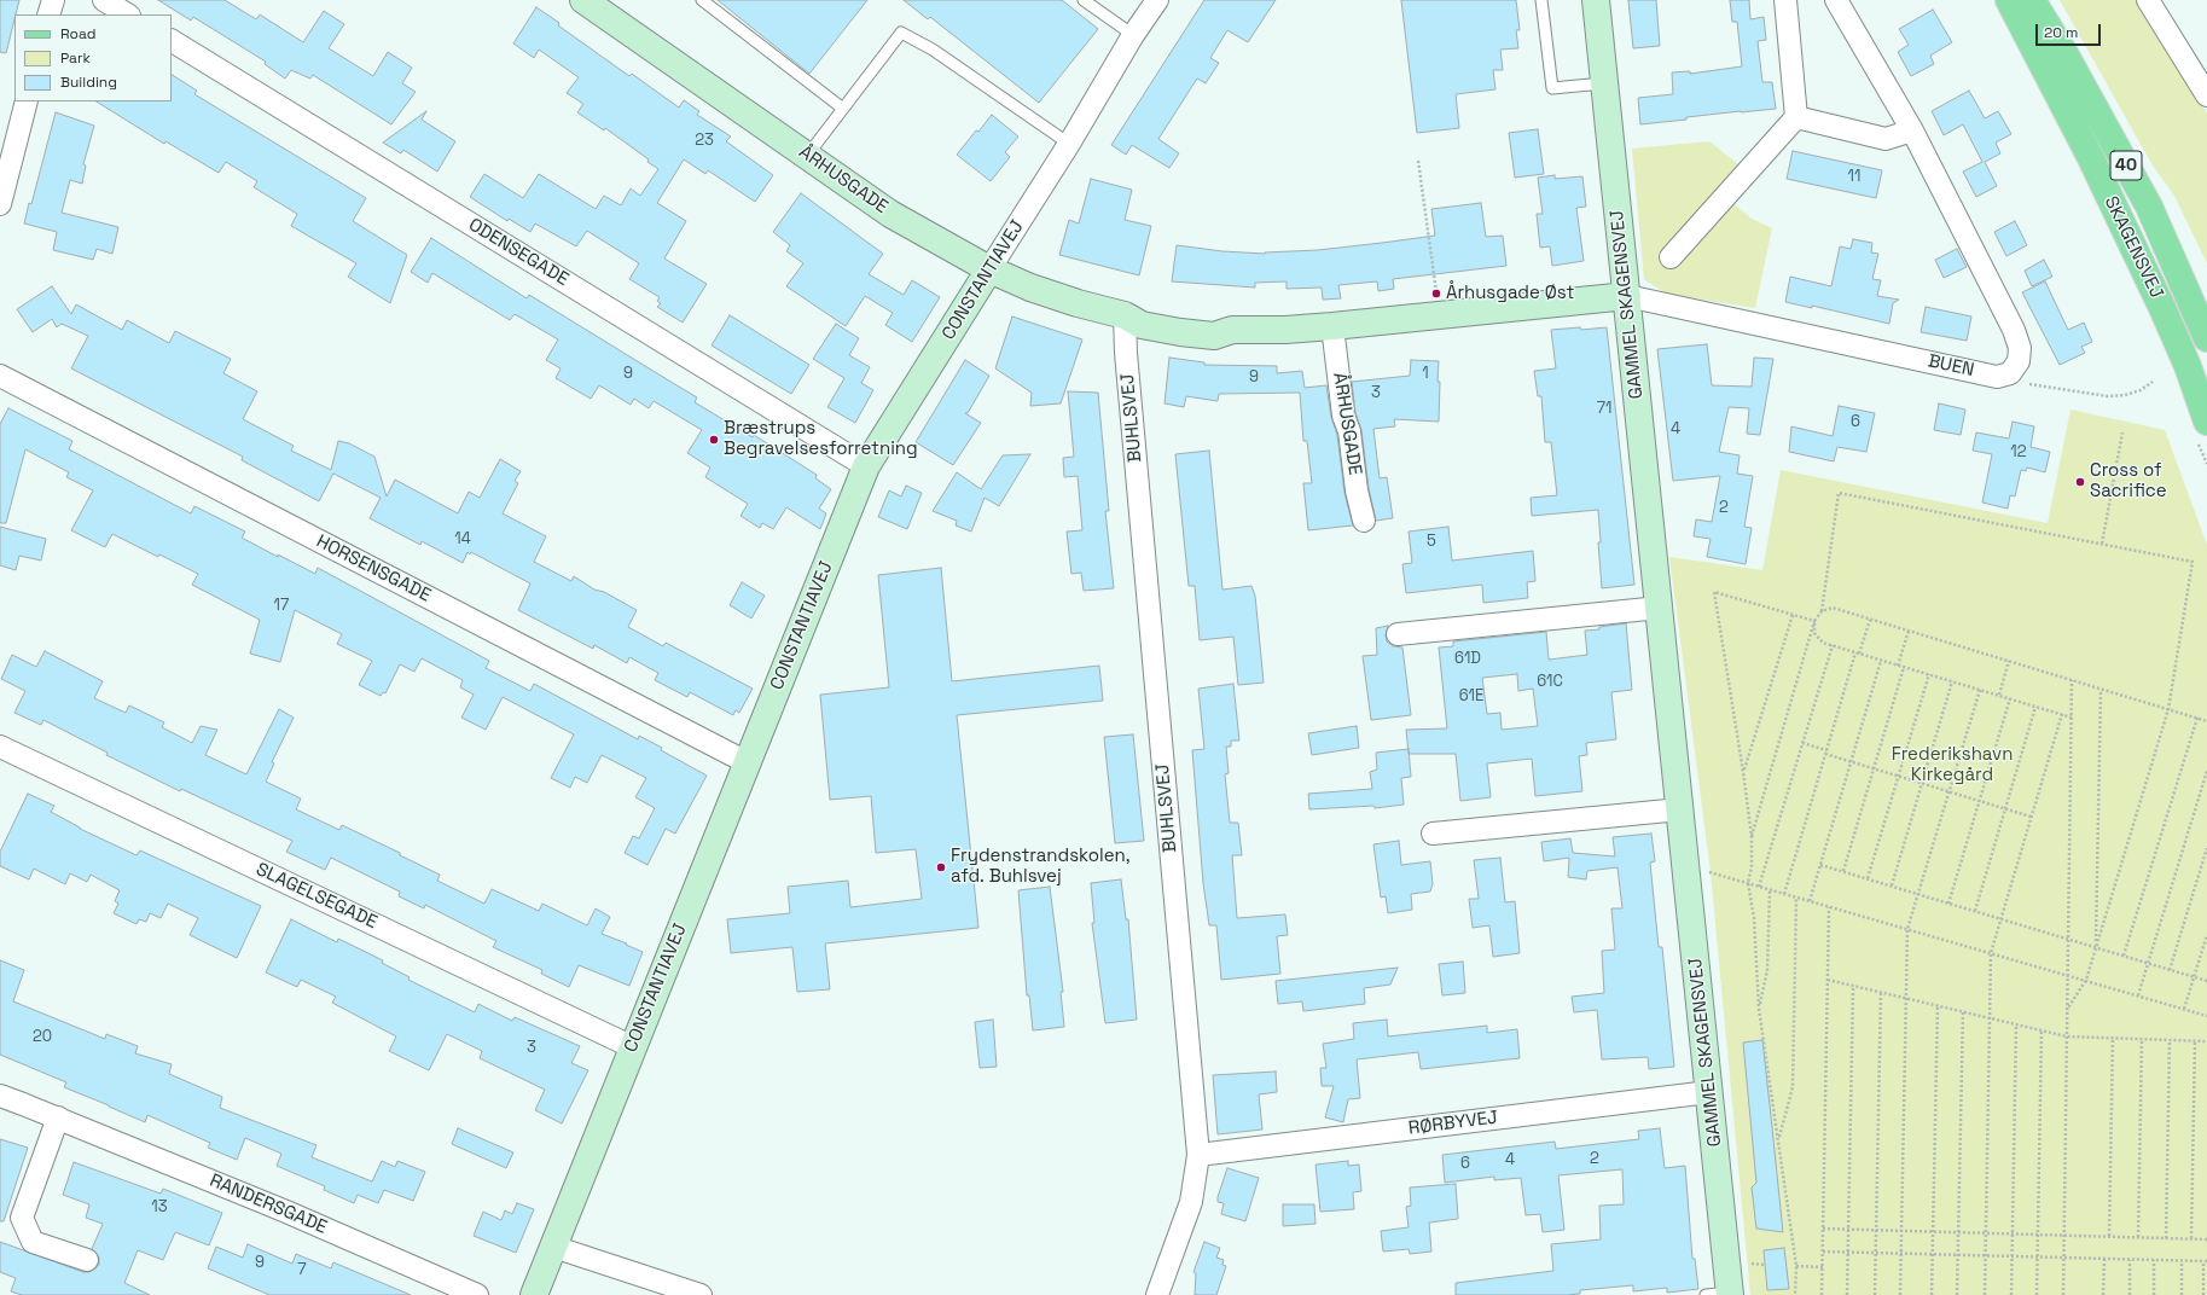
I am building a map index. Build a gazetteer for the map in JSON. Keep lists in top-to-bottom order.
{
  "streets": {
    "main road": ["40", "SKAGENSVEJ"],
    "street": [
      "ÅRHUSGADE",
      "ODENSEGADE",
      "CONSTANTIAVEJ",
      "GAMMEL SKAGENSVEJ",
      "BUEN",
      "BUHLSVEJ",
      "HORSENSGADE",
      "SLAGELSEGADE",
      "RØRBYVEJ",
      "RANDERSGADE"
    ]
  },
  "crossings": [
    ["ÅRHUSGADE", "CONSTANTIAVEJ"],
    ["ÅRHUSGADE", "GAMMEL SKAGENSVEJ"],
    ["ÅRHUSGADE", "BUEN"],
    ["ÅRHUSGADE", "BUHLSVEJ"],
    ["ODENSEGADE", "CONSTANTIAVEJ"],
    ["CONSTANTIAVEJ", "HORSENSGADE"],
    ["CONSTANTIAVEJ", "SLAGELSEGADE"],
    ["GAMMEL SKAGENSVEJ", "BUEN"],
    ["GAMMEL SKAGENSVEJ", "RØRBYVEJ"],
    ["BUHLSVEJ", "RØRBYVEJ"]
  ],
  "parks": ["Frederikshavn Kirkegård"],
  "places": [
    "Århusgade Øst",
    "Bræstrups Begravelsesforretning",
    "Cross of Sacrifice",
    "Frydenstrandskolen, afd. Buhlsvej"
  ],
  "house_numbers": [
    "23",
    "11",
    "9",
    "1",
    "9",
    "3",
    "71",
    "6",
    "4",
    "12",
    "2",
    "14",
    "5",
    "17",
    "61D",
    "61C",
    "61E",
    "20",
    "3",
    "2",
    "4",
    "6",
    "13",
    "9",
    "7"
  ],
  "legend": ["Road", "Park", "Building"],
  "scale_bar": "20 m"
}
